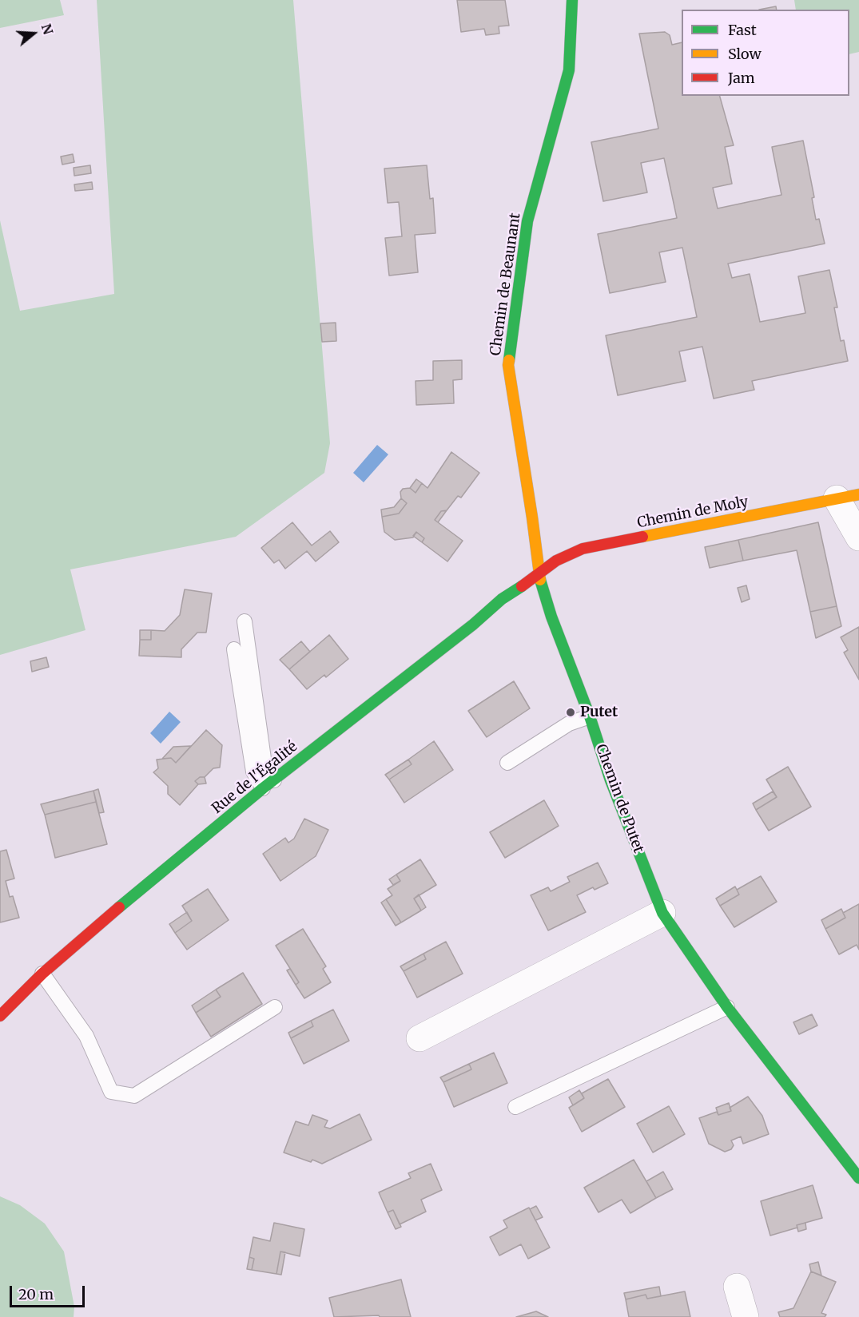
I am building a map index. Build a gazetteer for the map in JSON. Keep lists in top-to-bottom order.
{
  "streets": {
    "street": [
      "Chemin de Beaunant",
      "Chemin de Moly",
      "Rue de l'Égalité",
      "Chemin de Putet"
    ]
  },
  "crossings": [
    ["Chemin de Beaunant", "Chemin de Moly"],
    ["Chemin de Beaunant", "Rue de l'Égalité"],
    ["Chemin de Beaunant", "Chemin de Putet"],
    ["Chemin de Moly", "Rue de l'Égalité"],
    ["Chemin de Moly", "Chemin de Putet"],
    ["Rue de l'Égalité", "Chemin de Putet"]
  ],
  "places": ["Putet"],
  "legend": ["Fast", "Slow", "Jam"],
  "scale_bar": "20 m",
  "north": "right"
}
